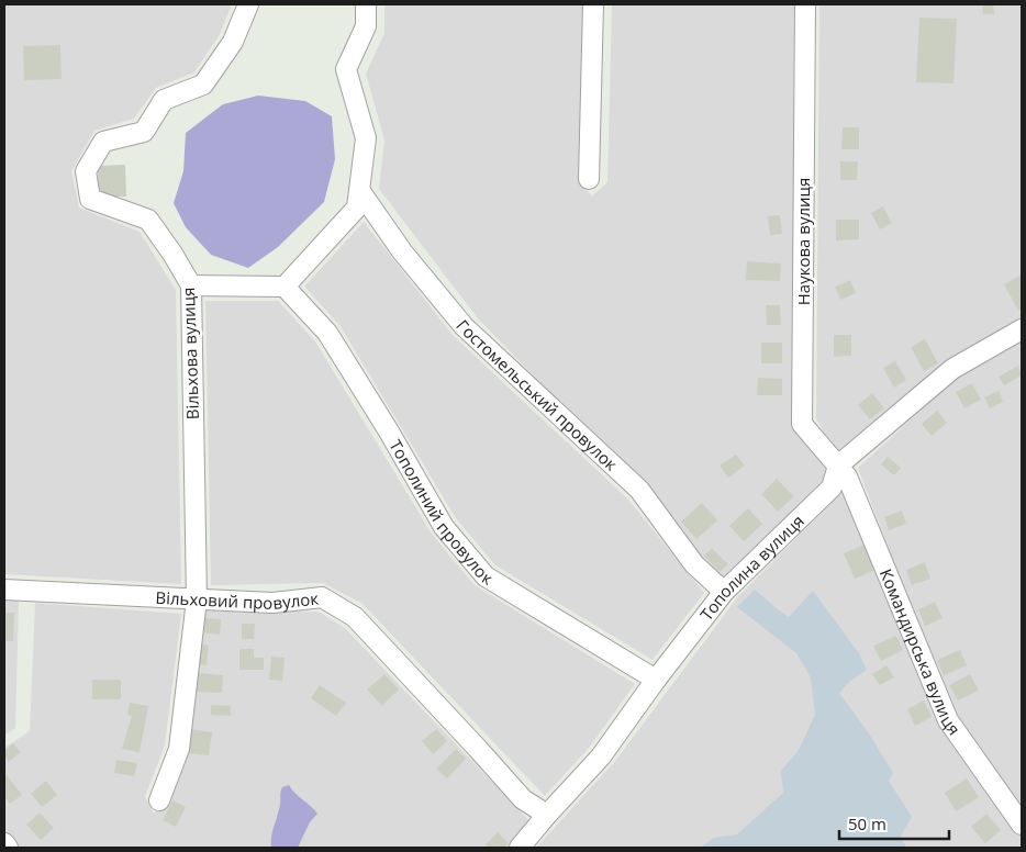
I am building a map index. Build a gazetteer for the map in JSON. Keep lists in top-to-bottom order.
{
  "streets": {
    "street": [
      "Наукова вулиця",
      "Вільхова вулиця",
      "Гостомельський провулок",
      "Тополиний провулок",
      "Тополина вулиця",
      "Вільховий провулок",
      "Командирська вулиця"
    ]
  },
  "crossings": [
    ["Наукова вулиця", "Тополина вулиця"],
    ["Наукова вулиця", "Командирська вулиця"],
    ["Вільхова вулиця", "Вільховий провулок"],
    ["Гостомельський провулок", "Тополина вулиця"],
    ["Тополиний провулок", "Тополина вулиця"],
    ["Тополина вулиця", "Вільховий провулок"],
    ["Тополина вулиця", "Командирська вулиця"]
  ],
  "scale_bar": "50 m"
}
